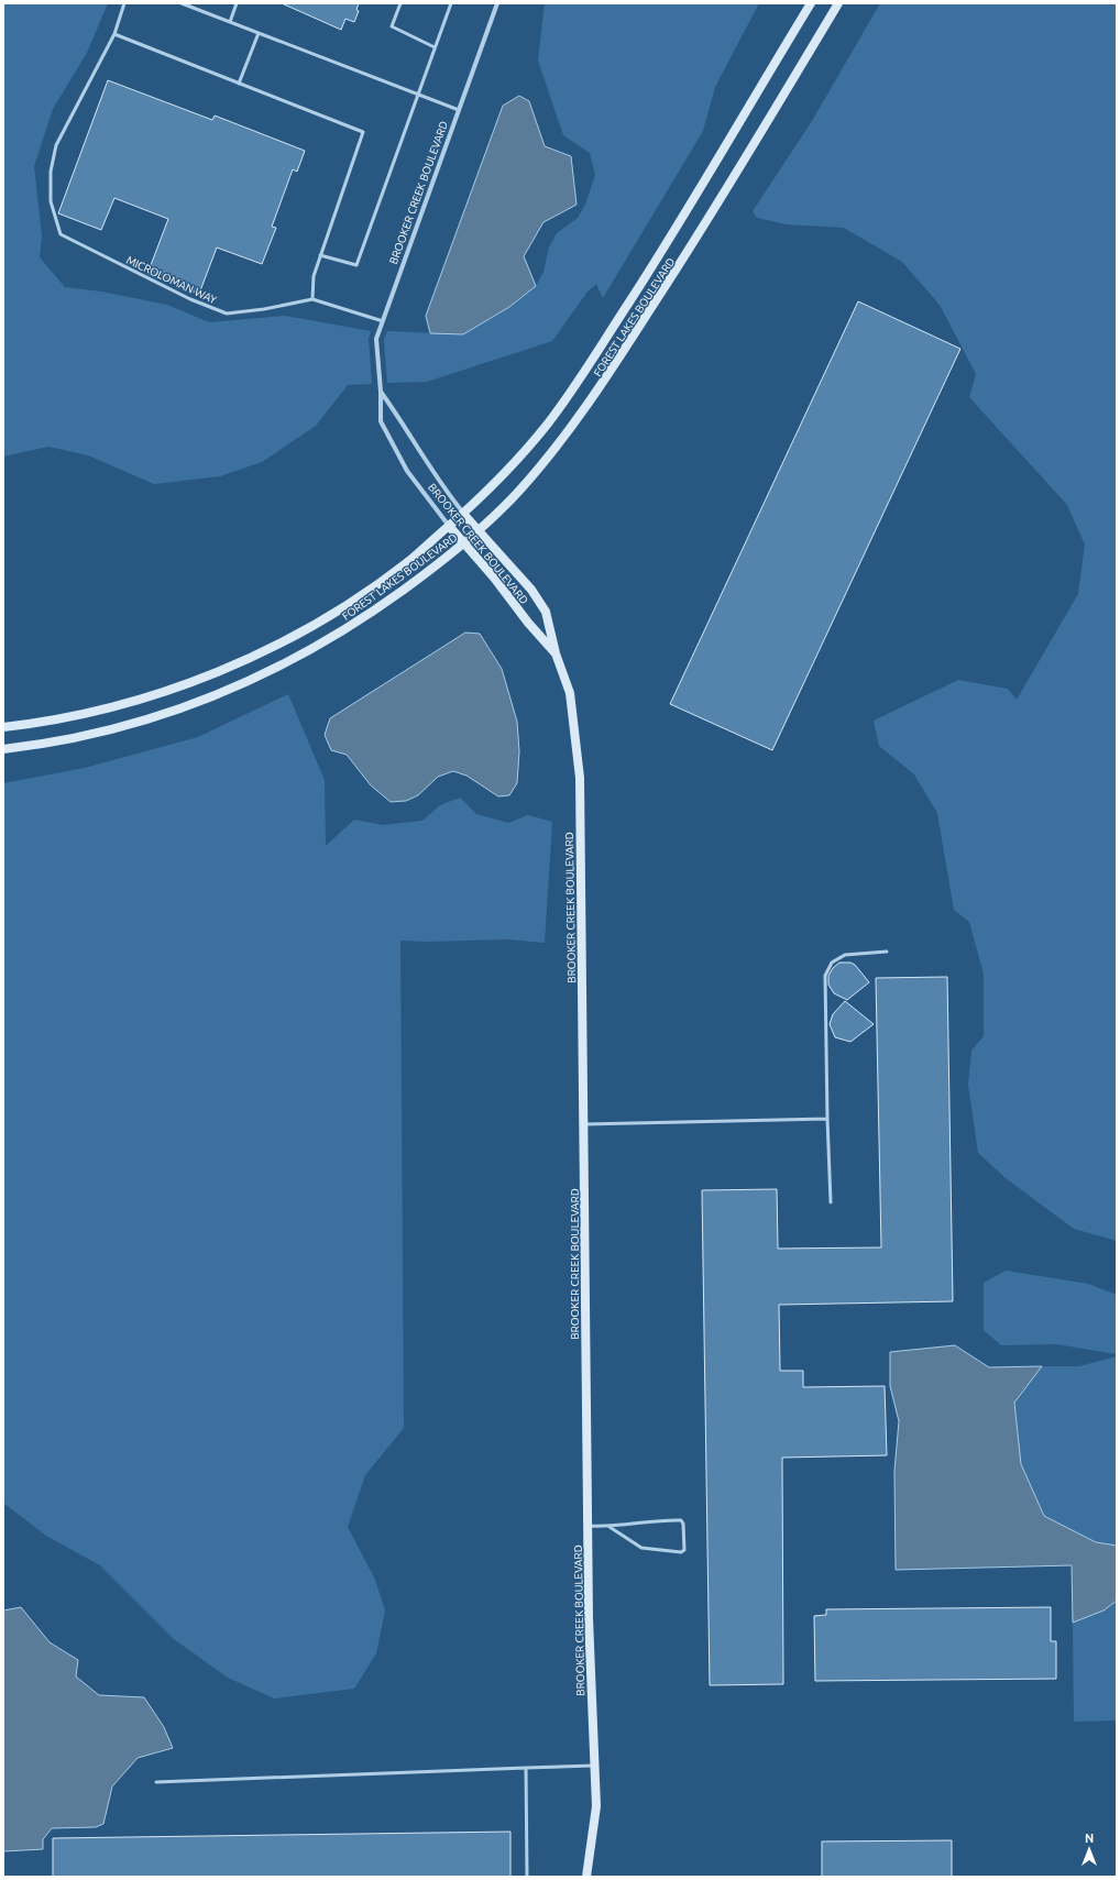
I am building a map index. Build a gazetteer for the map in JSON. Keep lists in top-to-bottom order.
{
  "streets": {
    "main road": ["BROOKER CREEK BOULEVARD", "FOREST LAKES BOULEVARD"],
    "lane": ["MICROLOMAN WAY"]
  },
  "crossings": [
    ["BROOKER CREEK BOULEVARD", "MICROLOMAN WAY"],
    ["BROOKER CREEK BOULEVARD", "FOREST LAKES BOULEVARD"]
  ],
  "north": "top"
}
